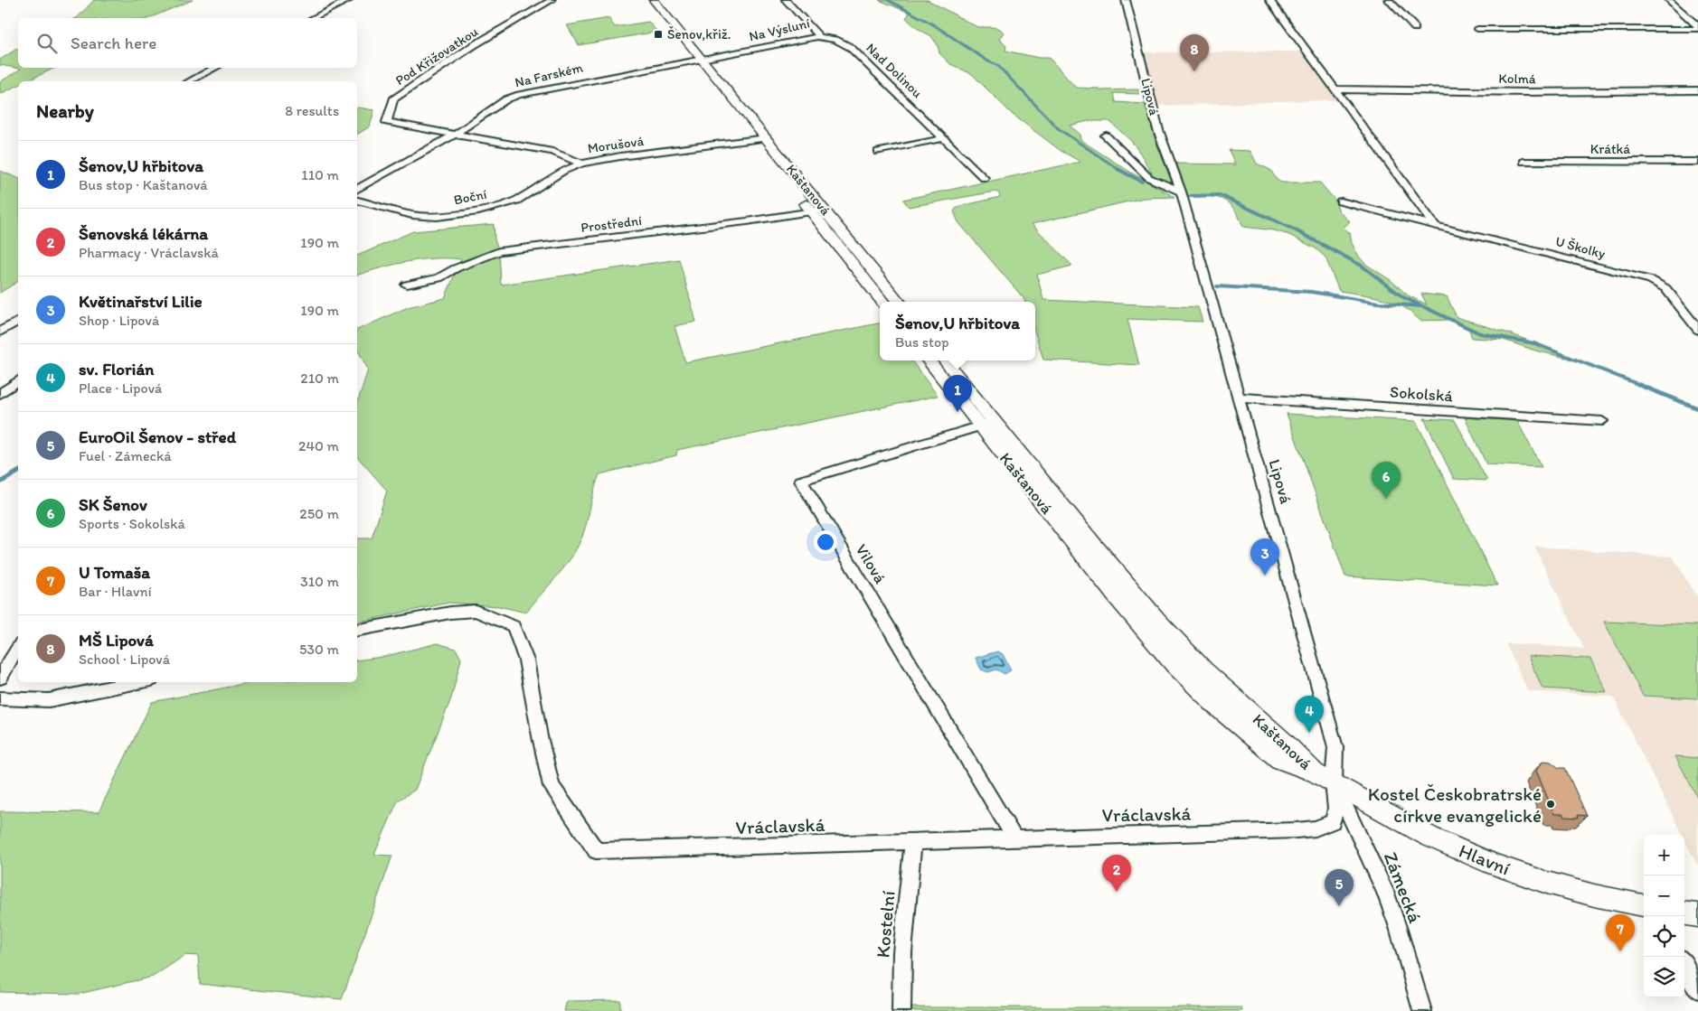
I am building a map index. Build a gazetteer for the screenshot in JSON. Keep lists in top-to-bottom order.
{
  "streets": {
    "main road": ["Kaštanová", "Hlavní"],
    "street": [
      "Na Výsluní",
      "Pod Křižovatkou",
      "Nad Dolinou",
      "Na Farském",
      "Kolmá",
      "Lipová",
      "Morušová",
      "Krátká",
      "Boční",
      "Prostřední",
      "U Školky",
      "Sokolská",
      "Vilová",
      "Vráclavská",
      "Zámecká",
      "Kostelní"
    ]
  },
  "crossings": [
    ["Na Výsluní", "Nad Dolinou"],
    ["Na Výsluní", "Na Farském"],
    ["Na Výsluní", "Kaštanová"],
    ["Pod Křižovatkou", "Na Farském"],
    ["Pod Křižovatkou", "Morušová"],
    ["Na Farském", "Morušová"],
    ["Na Farském", "Kaštanová"],
    ["Lipová", "Kaštanová"],
    ["Lipová", "Sokolská"],
    ["Lipová", "Vráclavská"],
    ["Lipová", "Hlavní"],
    ["Lipová", "Zámecká"],
    ["Morušová", "Kaštanová"],
    ["Morušová", "Boční"],
    ["Kaštanová", "Prostřední"],
    ["Kaštanová", "Vilová"],
    ["Kaštanová", "Vráclavská"],
    ["Kaštanová", "Hlavní"],
    ["Kaštanová", "Zámecká"],
    ["Vilová", "Vráclavská"],
    ["Vráclavská", "Hlavní"],
    ["Vráclavská", "Zámecká"],
    ["Vráclavská", "Kostelní"],
    ["Hlavní", "Zámecká"]
  ],
  "places": {
    "transit": ["Šenov,křiž."],
    "other": ["Kostel Českobratrské církve evangelické"]
  },
  "page": {
    "search": "Search here",
    "pins": [
      "8",
      "1",
      "6",
      "3",
      "4",
      "2",
      "5",
      "7"
    ],
    "heading": ["Nearby", "8 results"],
    "list": [
      {
        "mark": "1",
        "name": "Šenov,U hřbitova",
        "note": "Bus stop · Kaštanová",
        "value": "110 m"
      },
      {
        "mark": "2",
        "name": "Šenovská lékárna",
        "note": "Pharmacy · Vráclavská",
        "value": "190 m"
      },
      {
        "mark": "3",
        "name": "Květinařství Lilie",
        "note": "Shop · Lipová",
        "value": "190 m"
      },
      {
        "mark": "4",
        "name": "sv. Florián",
        "note": "Place · Lipová",
        "value": "210 m"
      },
      {
        "mark": "5",
        "name": "EuroOil Šenov - střed",
        "note": "Fuel · Zámecká",
        "value": "240 m"
      },
      {
        "mark": "6",
        "name": "SK Šenov",
        "note": "Sports · Sokolská",
        "value": "250 m"
      },
      {
        "mark": "7",
        "name": "U Tomaša",
        "note": "Bar · Hlavní",
        "value": "310 m"
      },
      {
        "mark": "8",
        "name": "MŠ Lipová",
        "note": "School · Lipová",
        "value": "530 m"
      }
    ],
    "popup": ["Šenov,U hřbitova", "Bus stop"],
    "map_buttons": ["+", "−"]
  }
}
